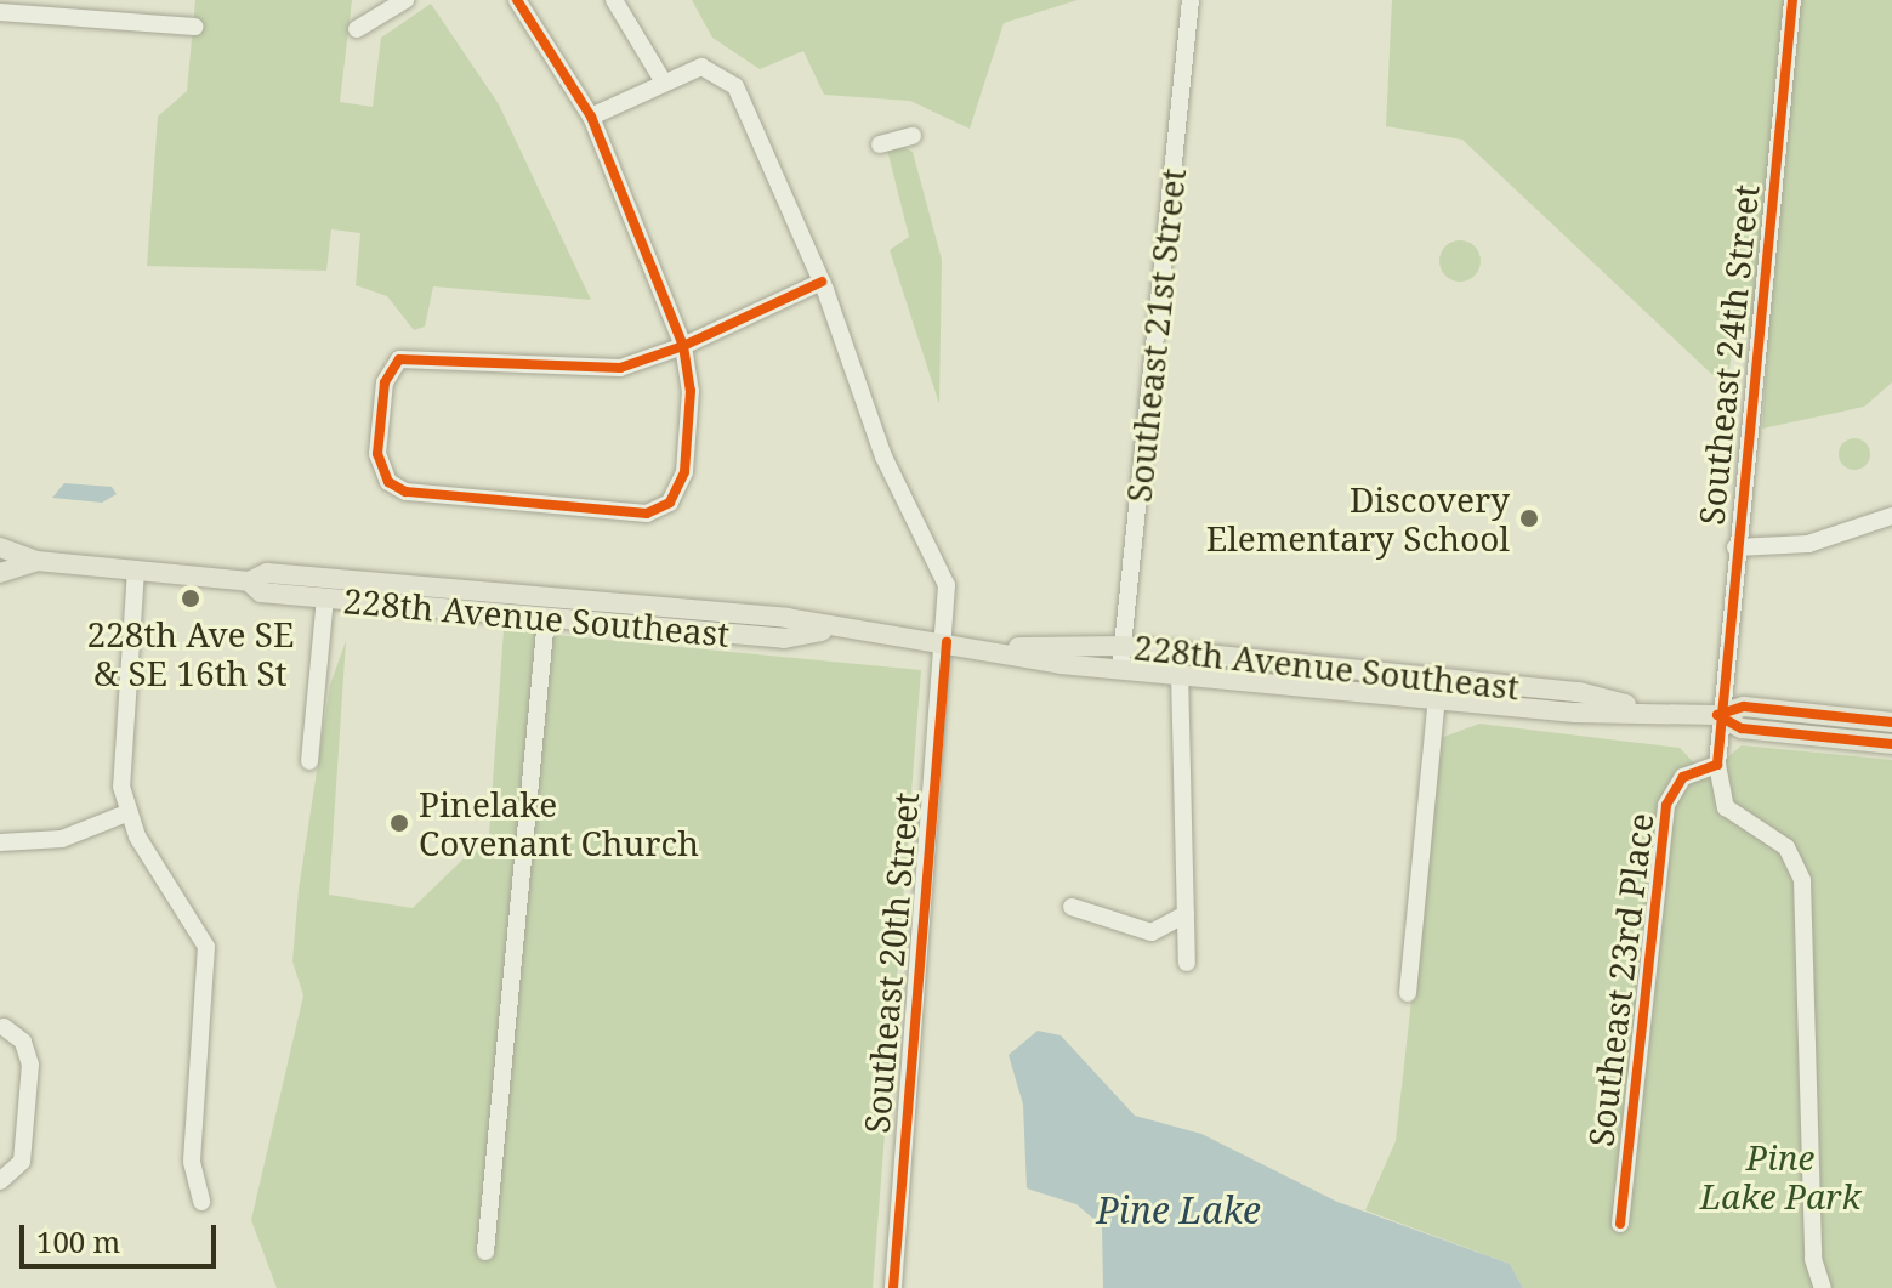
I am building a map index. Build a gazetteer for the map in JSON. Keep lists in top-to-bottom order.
{
  "streets": {
    "main road": ["228th Avenue Southeast"],
    "street": [
      "Southeast 21st Street",
      "Southeast 24th Street",
      "Southeast 20th Street",
      "Southeast 23rd Place"
    ]
  },
  "crossings": [
    ["Southeast 21st Street", "228th Avenue Southeast"],
    ["Southeast 24th Street", "228th Avenue Southeast"],
    ["228th Avenue Southeast", "Southeast 20th Street"]
  ],
  "water": ["Pine Lake"],
  "parks": ["Pine Lake Park"],
  "places": ["Discovery Elementary School", "228th Ave SE & SE 16th St", "Pinelake Covenant Church"],
  "scale_bar": "100 m"
}
